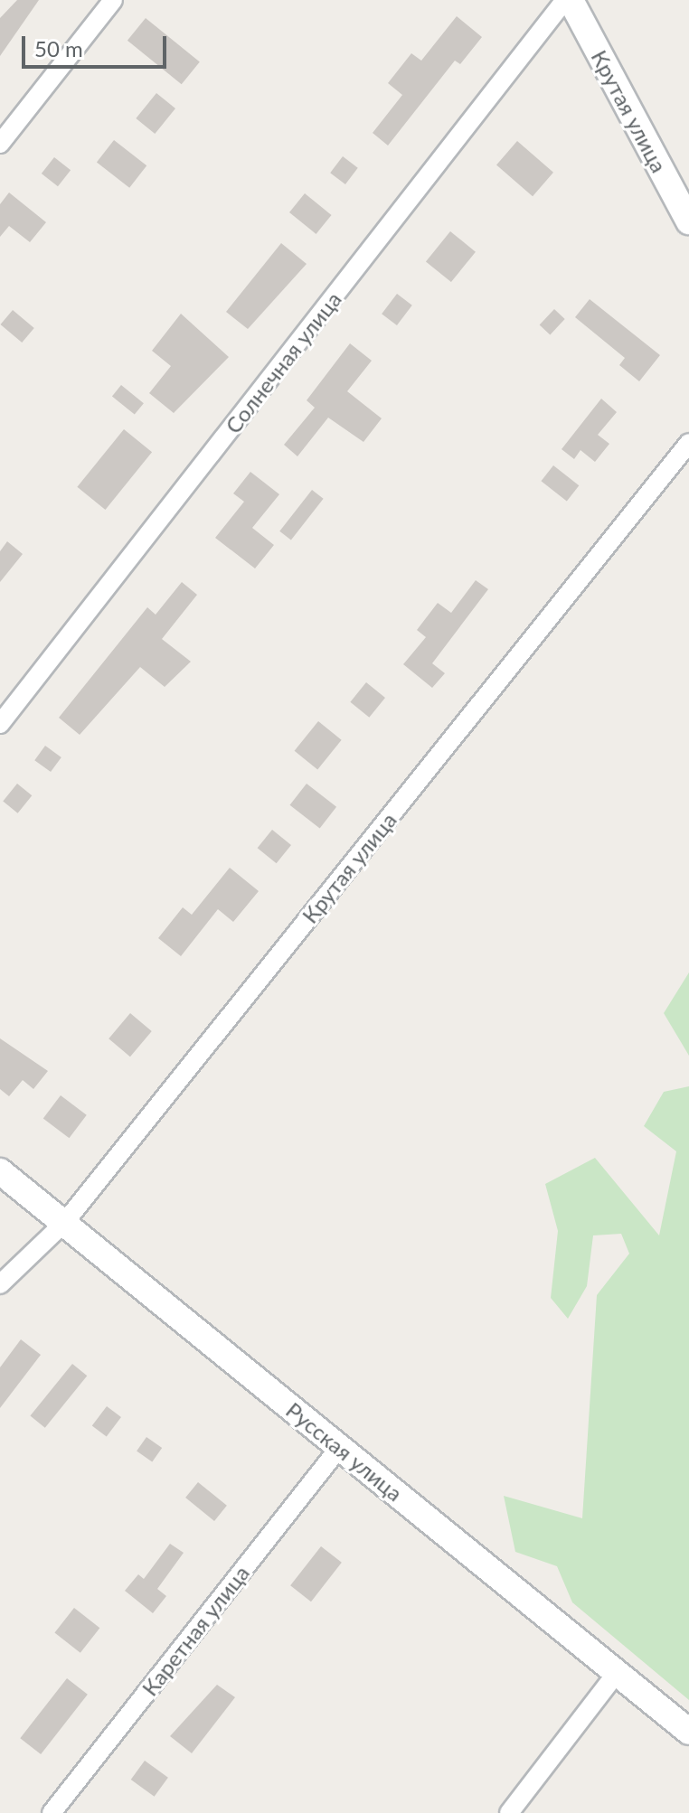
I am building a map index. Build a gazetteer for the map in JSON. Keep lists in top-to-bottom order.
{
  "streets": {
    "street": [
      "Крутая улица",
      "Солнечная улица",
      "Русская улица",
      "Каретная улица"
    ]
  },
  "crossings": [
    ["Крутая улица", "Солнечная улица"],
    ["Крутая улица", "Русская улица"],
    ["Русская улица", "Каретная улица"]
  ],
  "scale_bar": "50 m"
}
